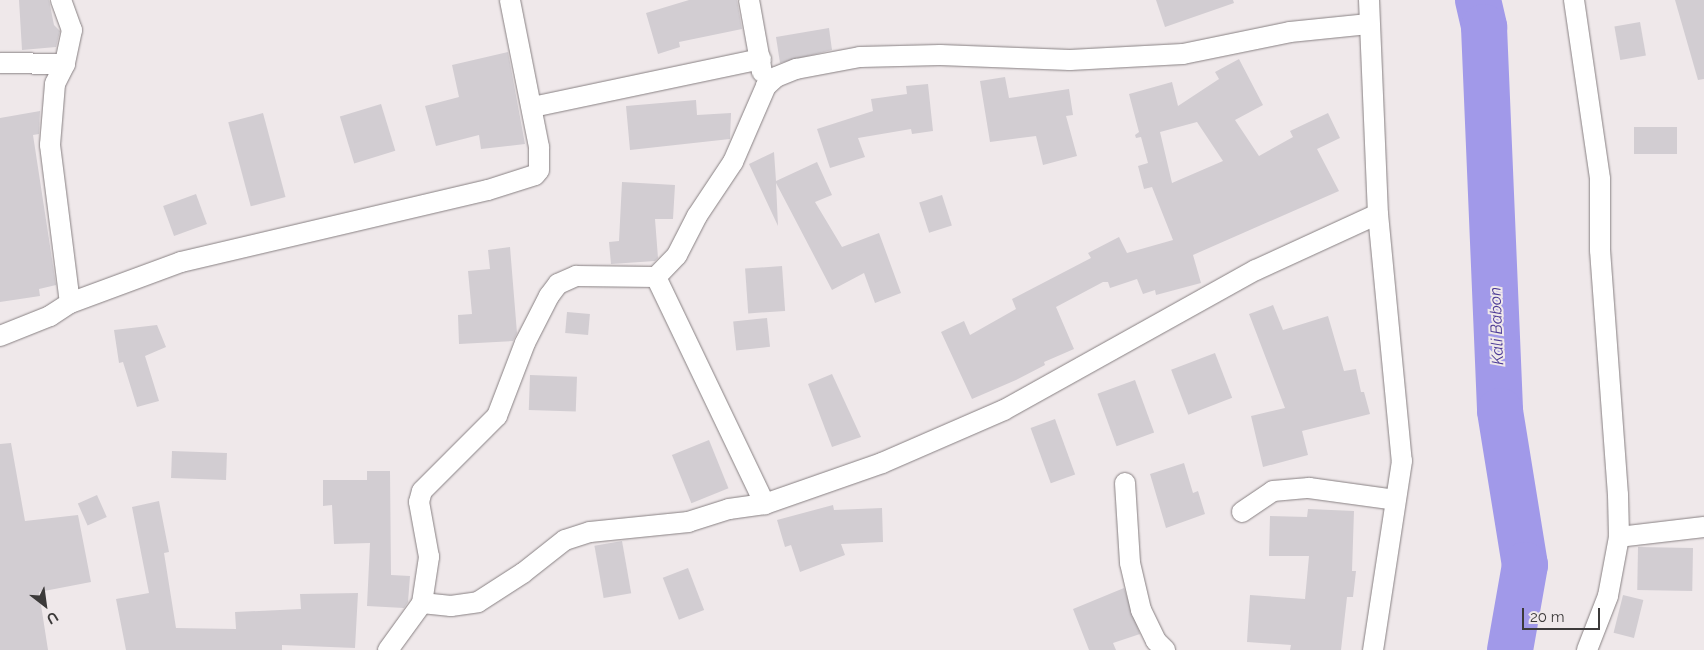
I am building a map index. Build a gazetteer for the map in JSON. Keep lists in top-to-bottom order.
{
  "water": ["Kali Babon"],
  "scale_bar": "20 m",
  "north": "bottom right"
}
